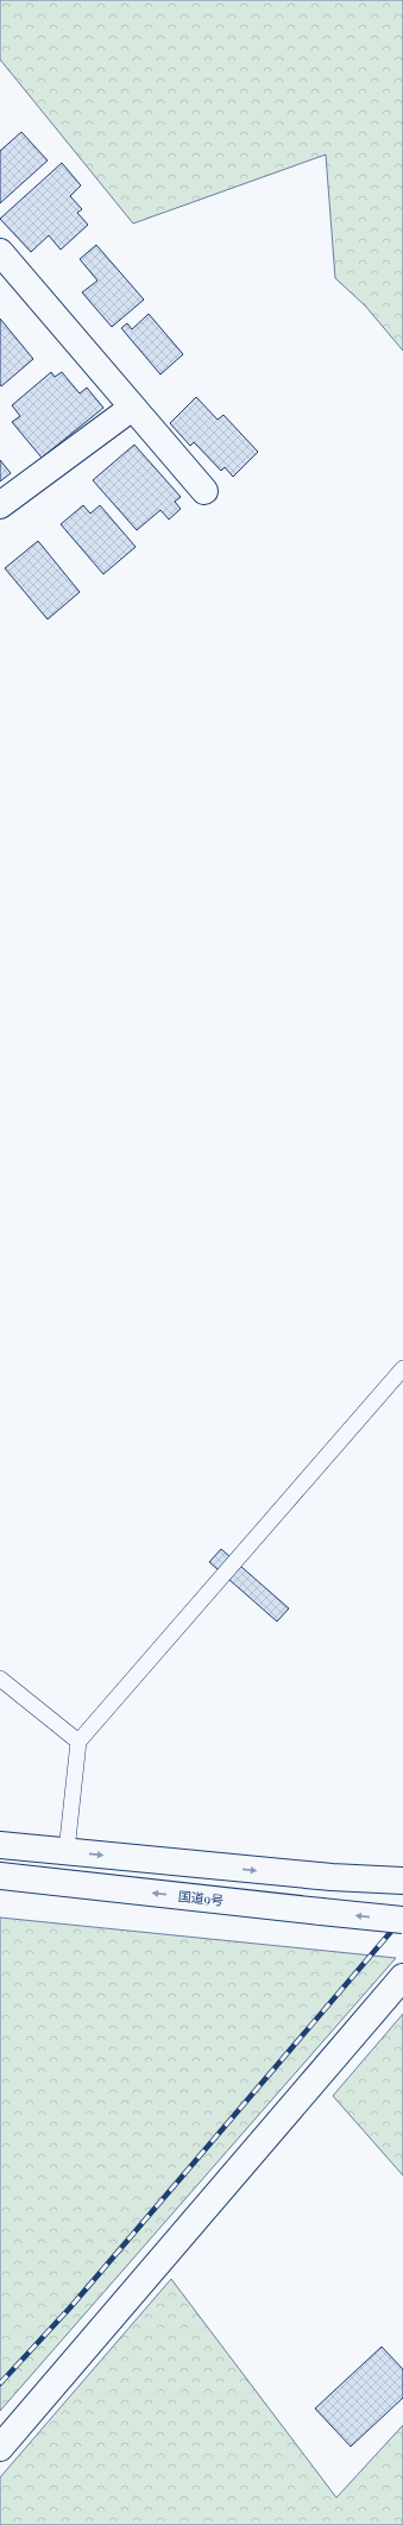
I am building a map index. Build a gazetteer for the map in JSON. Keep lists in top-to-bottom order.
{
  "streets": {
    "main road": ["国道9号"]
  }
}
